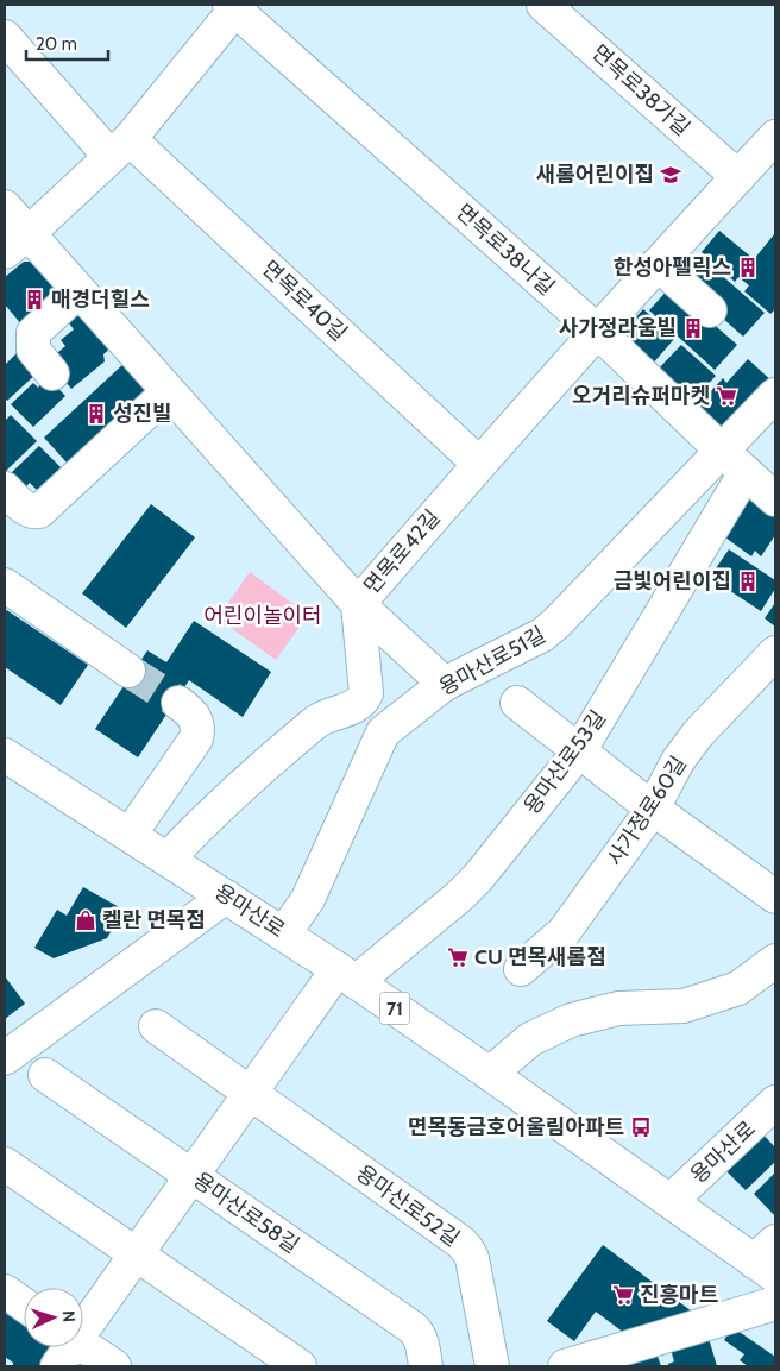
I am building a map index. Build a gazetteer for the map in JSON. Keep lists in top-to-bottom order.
{
  "streets": {
    "street": [
      "면목로38가길",
      "면목로38나길",
      "면목로40길",
      "면목로42길",
      "용마산로51길",
      "용마산로53길",
      "사가정로60길",
      "용마산로",
      "71",
      "용마산로52길",
      "용마산로58길"
    ]
  },
  "crossings": [
    ["면목로38가길", "면목로42길"],
    ["면목로38나길", "면목로42길"],
    ["면목로38나길", "용마산로51길"],
    ["면목로38나길", "용마산로53길"],
    ["면목로40길", "면목로42길"],
    ["면목로42길", "용마산로"],
    ["용마산로51길", "용마산로"],
    ["용마산로53길", "용마산로"]
  ],
  "parks": ["어린이놀이터"],
  "places": {
    "school or university": ["새롬어린이집"],
    "building": [
      "한성아펠릭스",
      "매경더힐스",
      "사가정라움빌",
      "성진빌",
      "금빛어린이집"
    ],
    "supermarket": ["오거리슈퍼마켓", "CU 면목새롬점", "진흥마트"],
    "shop": ["켈란 면목점"],
    "bus stop": ["면목동금호어울림아파트"]
  },
  "scale_bar": "20 m",
  "north": "right"
}
